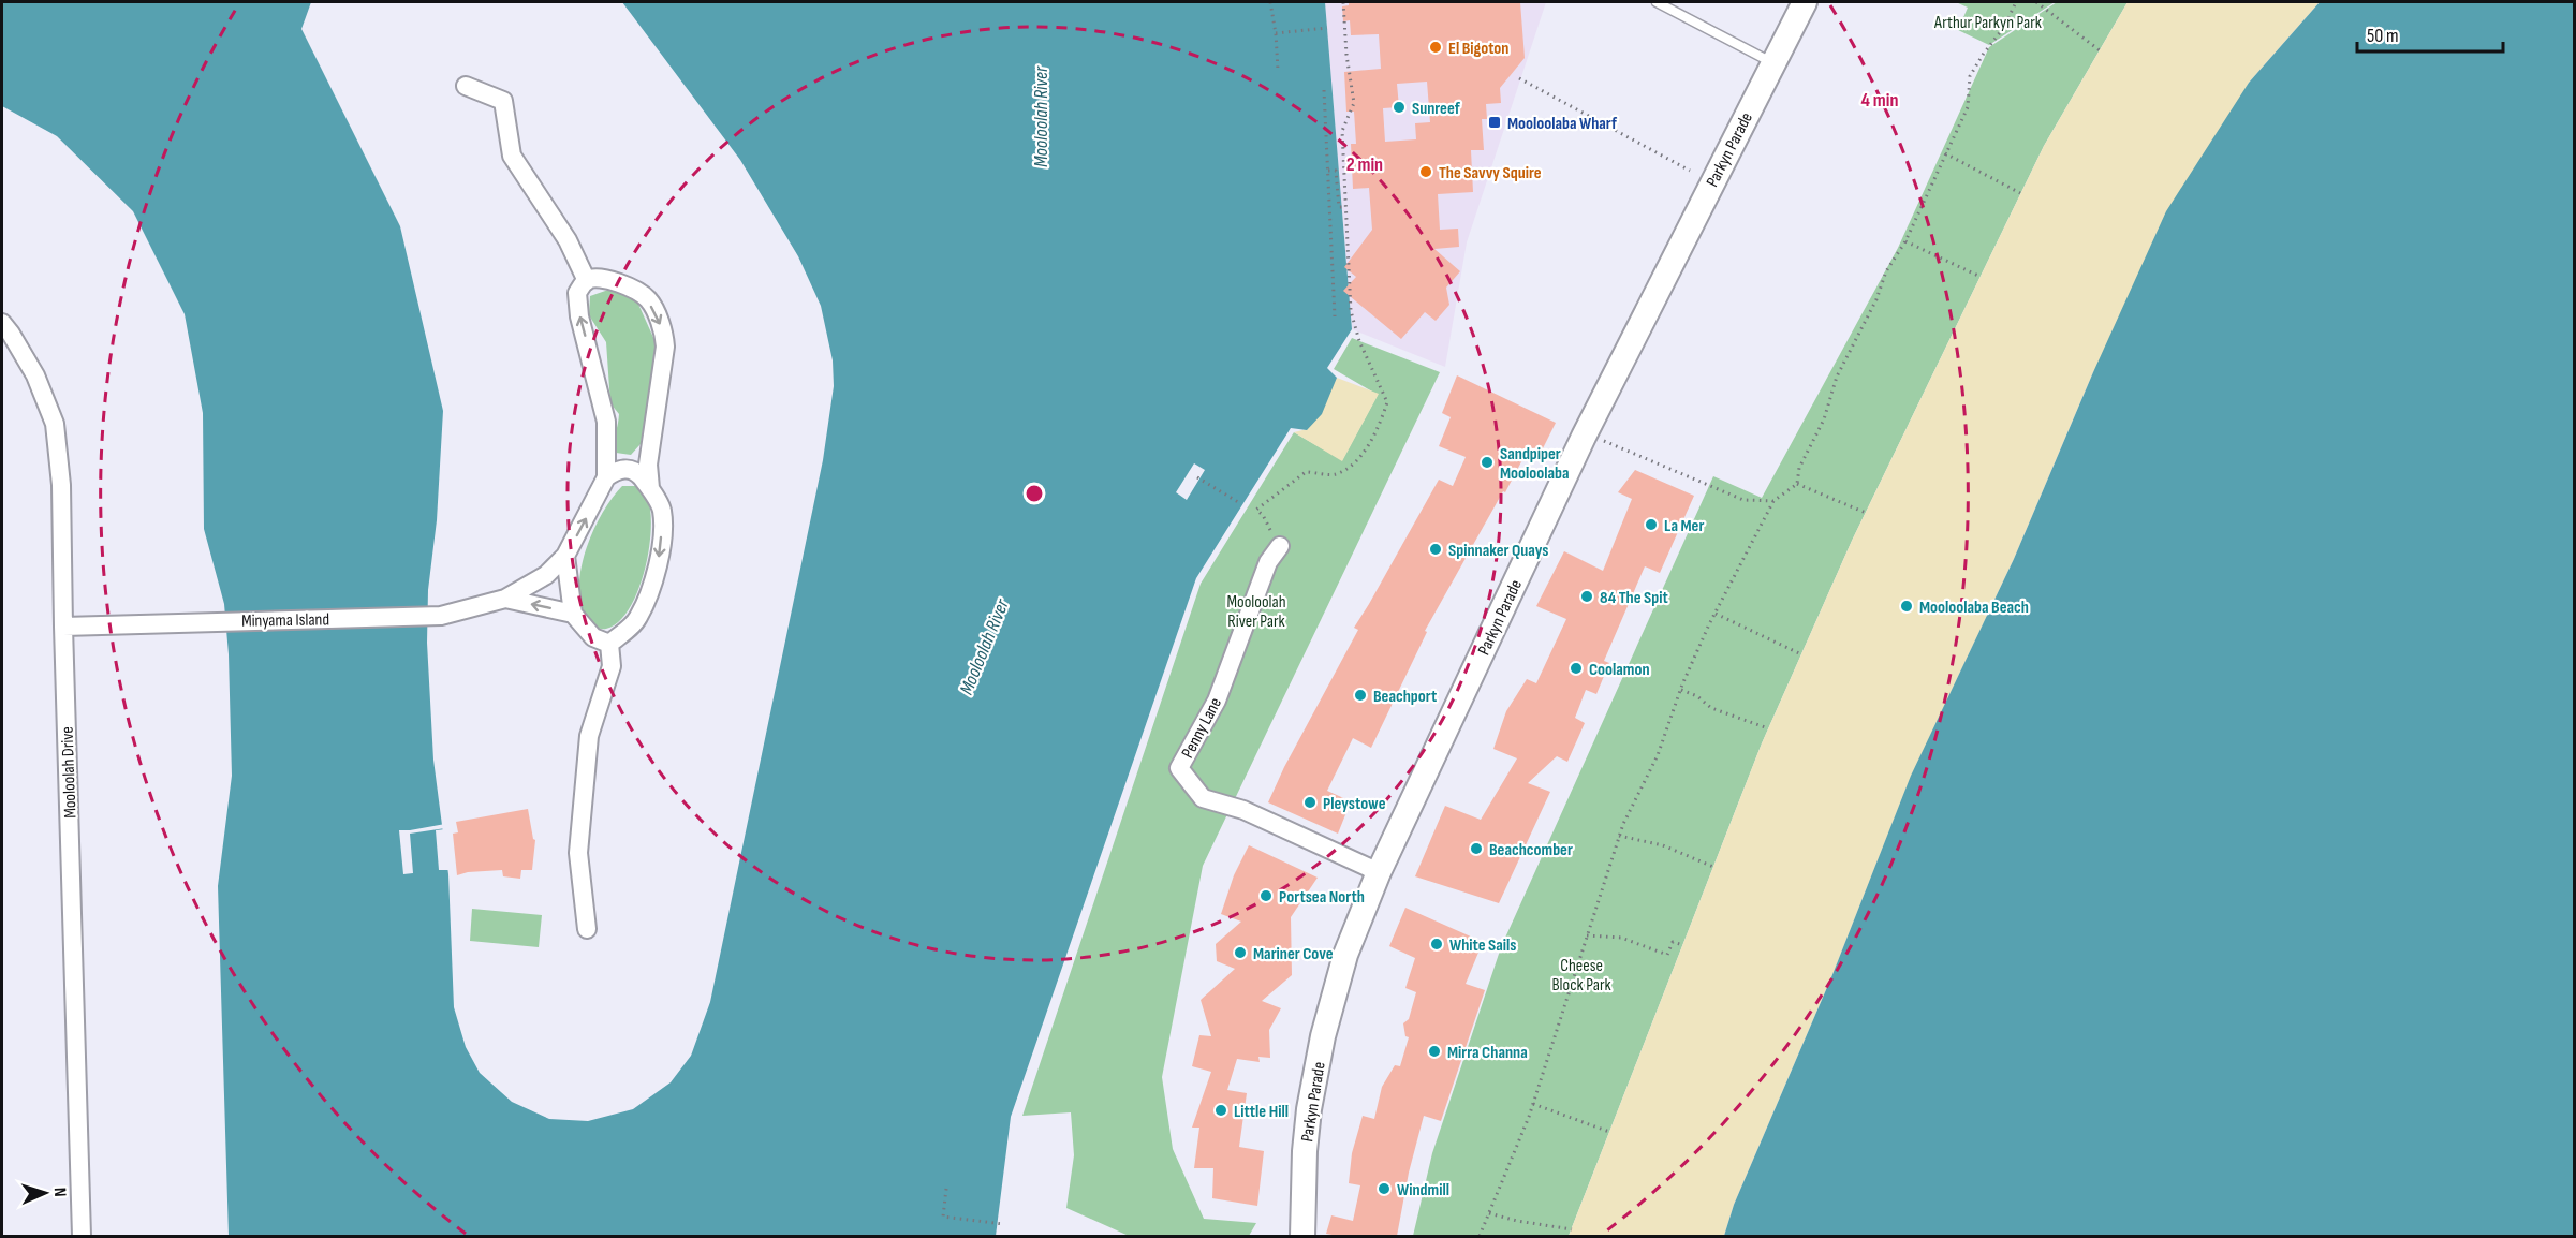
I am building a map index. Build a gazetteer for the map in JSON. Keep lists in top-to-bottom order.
{
  "streets": {
    "street": [
      "Parkyn Parade",
      "Minyama Island",
      "Penny Lane",
      "Mooloolah Drive"
    ]
  },
  "crossings": [
    ["Parkyn Parade", "Penny Lane"],
    ["Minyama Island", "Mooloolah Drive"]
  ],
  "water": ["Mooloolah River"],
  "parks": ["Arthur Parkyn Park", "Mooloolah River Park", "Cheese Block Park"],
  "places": {
    "other": [
      "El Bigoton",
      "Sunreef",
      "The Savvy Squire",
      "Sandpiper Mooloolaba",
      "La Mer",
      "Spinnaker Quays",
      "84 The Spit",
      "Mooloolaba Beach",
      "Coolamon",
      "Beachport",
      "Pleystowe",
      "Beachcomber",
      "Portsea North",
      "White Sails",
      "Mariner Cove",
      "Mirra Channa",
      "Little Hill",
      "Windmill"
    ],
    "transit": ["Mooloolaba Wharf"]
  },
  "scale_bar": "50 m",
  "north": "right",
  "rings": ["4 min", "2 min"]
}
